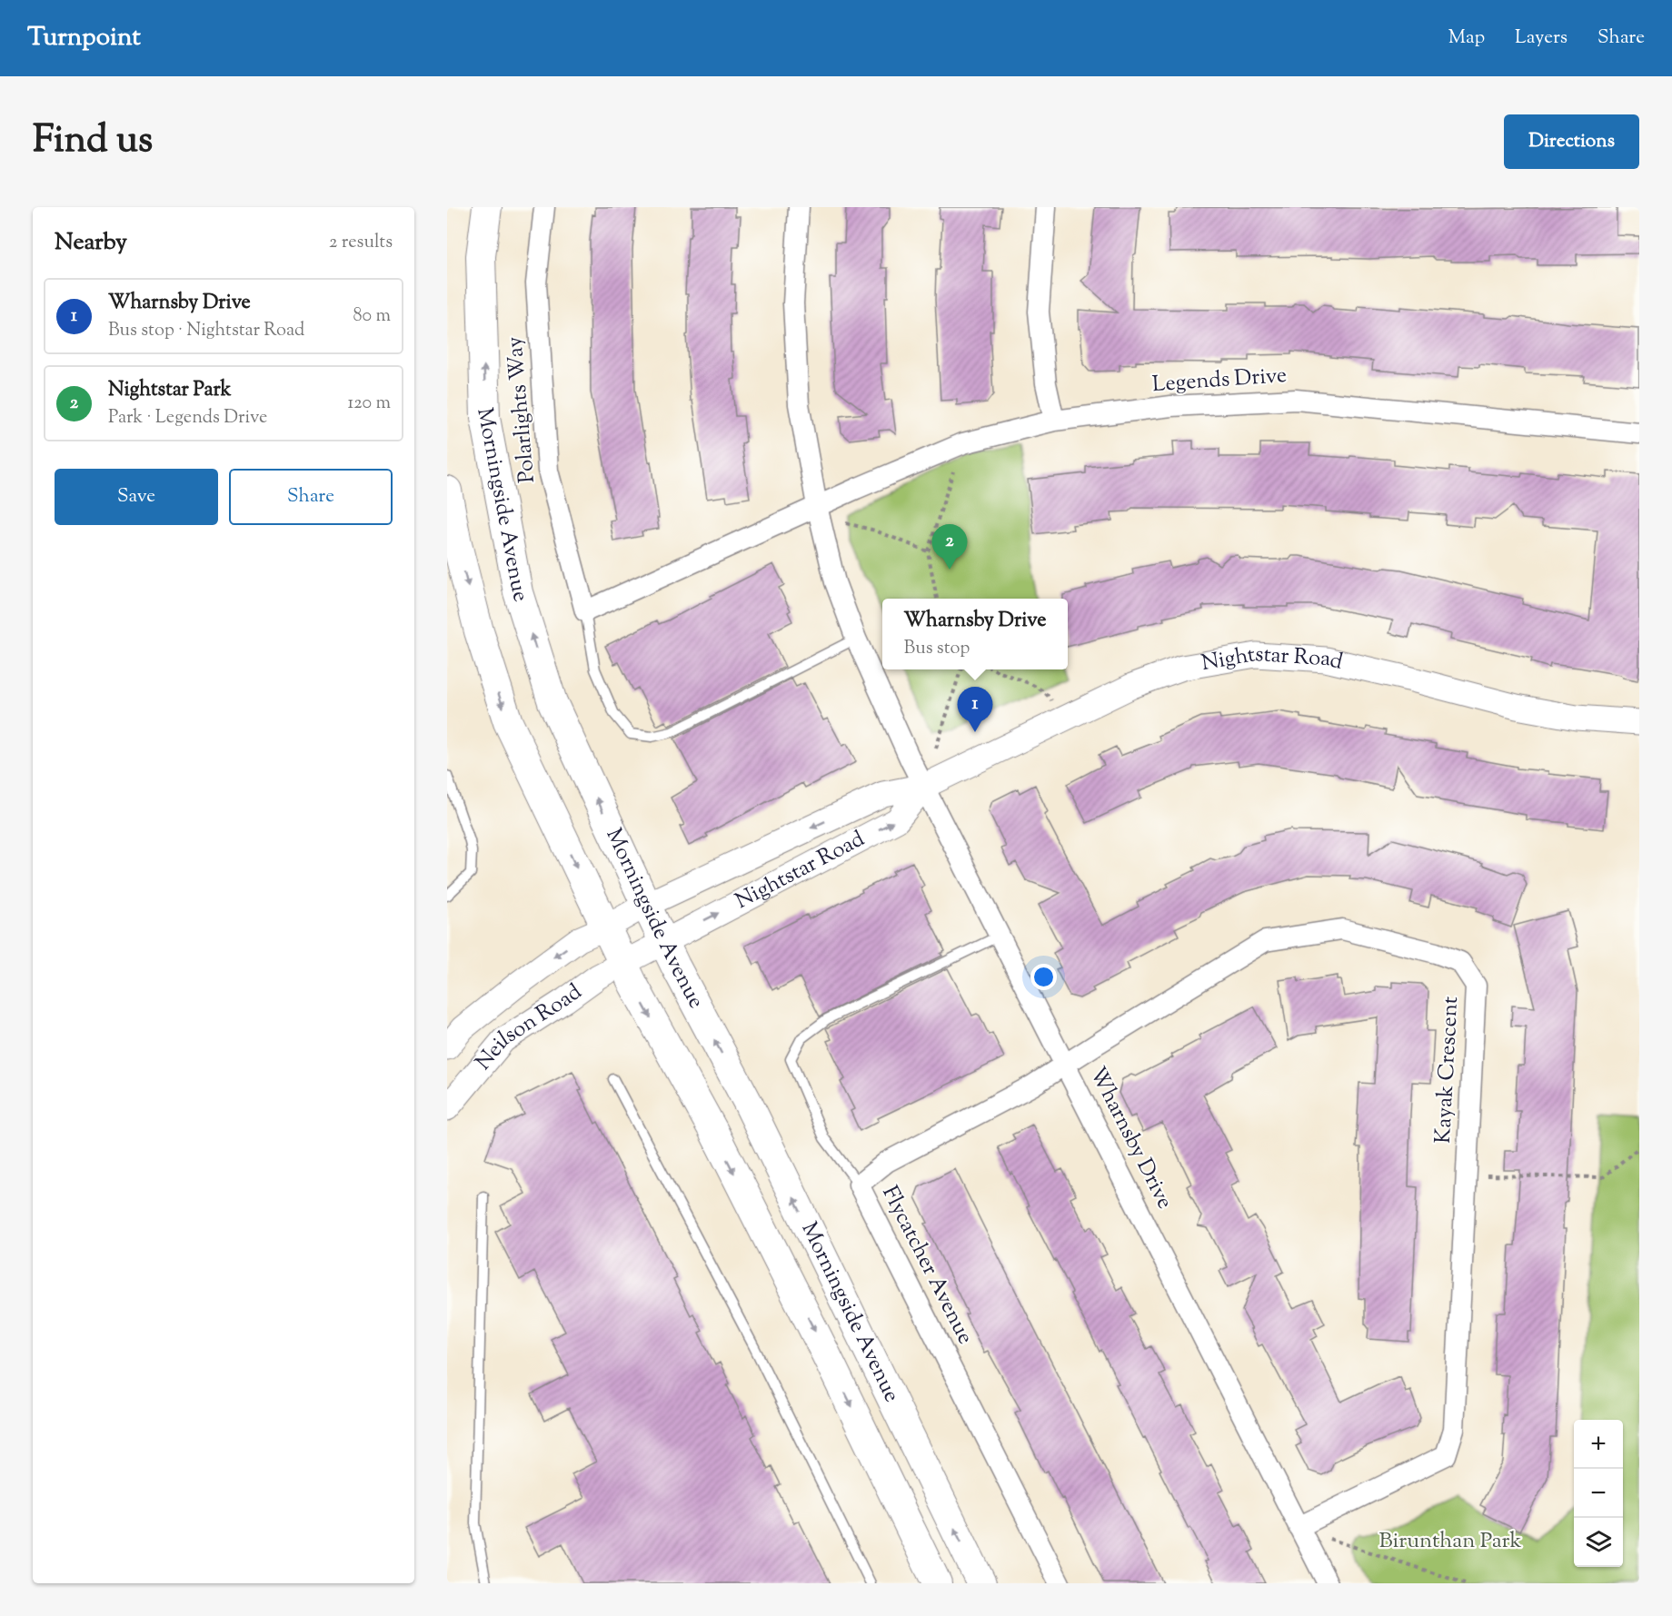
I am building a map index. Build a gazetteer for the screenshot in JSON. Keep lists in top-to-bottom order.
{
  "streets": {
    "main road": ["Morningside Avenue"],
    "street": [
      "Legends Drive",
      "Polarlights Way",
      "Nightstar Road",
      "Neilson Road",
      "Kayak Crescent",
      "Wharnsby Drive",
      "Flycatcher Avenue"
    ]
  },
  "crossings": [
    ["Legends Drive", "Wharnsby Drive"],
    ["Morningside Avenue", "Nightstar Road"],
    ["Morningside Avenue", "Neilson Road"],
    ["Nightstar Road", "Neilson Road"],
    ["Nightstar Road", "Wharnsby Drive"],
    ["Kayak Crescent", "Wharnsby Drive"],
    ["Kayak Crescent", "Flycatcher Avenue"],
    ["Wharnsby Drive", "Flycatcher Avenue"]
  ],
  "parks": ["Birunthan Park"],
  "page": {
    "header": "Turnpoint",
    "nav": ["Map", "Layers", "Share"],
    "title": "Find us",
    "buttons": [
      "Directions",
      ["Save", "Share"]
    ],
    "heading": ["Nearby", "2 results"],
    "list": [
      {
        "mark": "1",
        "name": "Wharnsby Drive",
        "note": "Bus stop · Nightstar Road",
        "value": "80 m"
      },
      {
        "mark": "2",
        "name": "Nightstar Park",
        "note": "Park · Legends Drive",
        "value": "120 m"
      }
    ],
    "pins": ["2", "1"],
    "popup": ["Wharnsby Drive", "Bus stop"],
    "map_buttons": ["+", "−"]
  }
}
